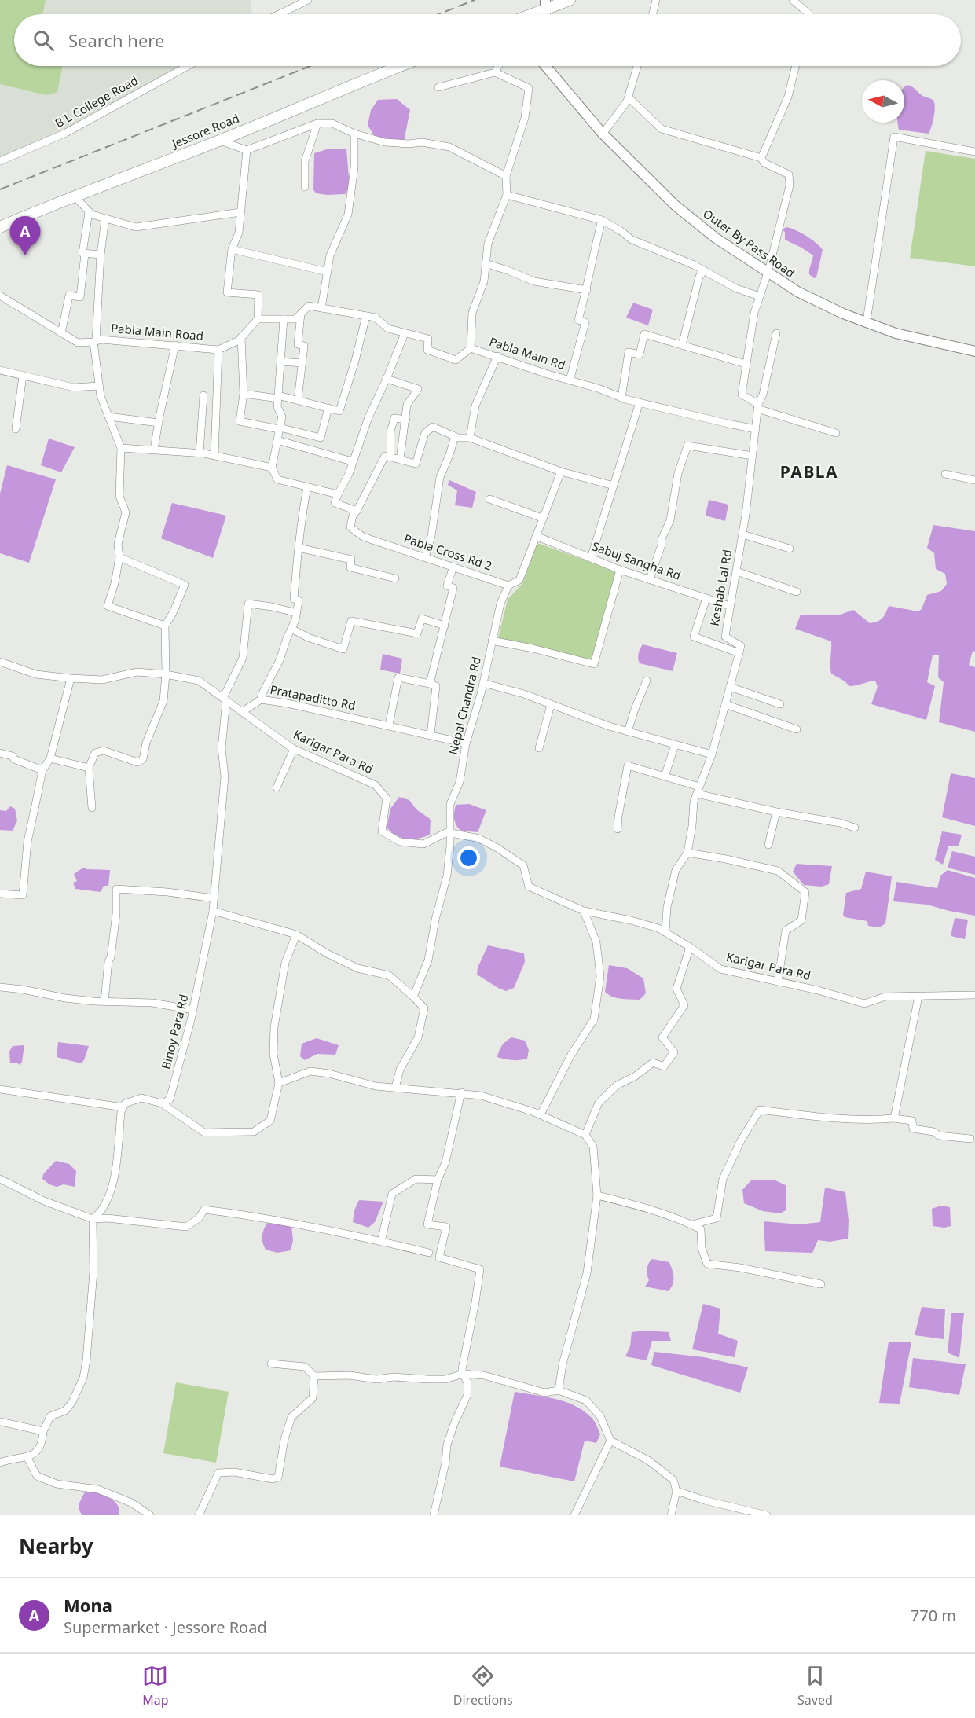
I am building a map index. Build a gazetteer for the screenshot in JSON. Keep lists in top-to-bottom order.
{
  "streets": {
    "highway": ["Jessore Road"],
    "main road": ["Outer By Pass Road"],
    "street": [
      "B L College Road",
      "Pabla Main Road",
      "Pabla Main Rd",
      "Pabla Cross Rd 2",
      "Sabuj Sangha Rd",
      "Keshab Lal Rd",
      "Pratapaditto Rd",
      "Nepal Chandra Rd",
      "Karigar Para Rd",
      "Binoy Para Rd"
    ]
  },
  "crossings": [
    ["Pabla Main Road", "Pabla Main Rd"],
    ["Pabla Main Rd", "Keshab Lal Rd"],
    ["Pabla Cross Rd 2", "Nepal Chandra Rd"],
    ["Sabuj Sangha Rd", "Keshab Lal Rd"],
    ["Pratapaditto Rd", "Nepal Chandra Rd"],
    ["Pratapaditto Rd", "Karigar Para Rd"],
    ["Nepal Chandra Rd", "Karigar Para Rd"]
  ],
  "districts": ["PABLA"],
  "north": "left",
  "page": {
    "search": "Search here",
    "pins": "A",
    "heading": "Nearby",
    "list": [
      {
        "mark": "A",
        "name": "Mona",
        "note": "Supermarket · Jessore Road",
        "value": "770 m"
      }
    ],
    "nav": ["Map", "Directions", "Saved"]
  }
}
